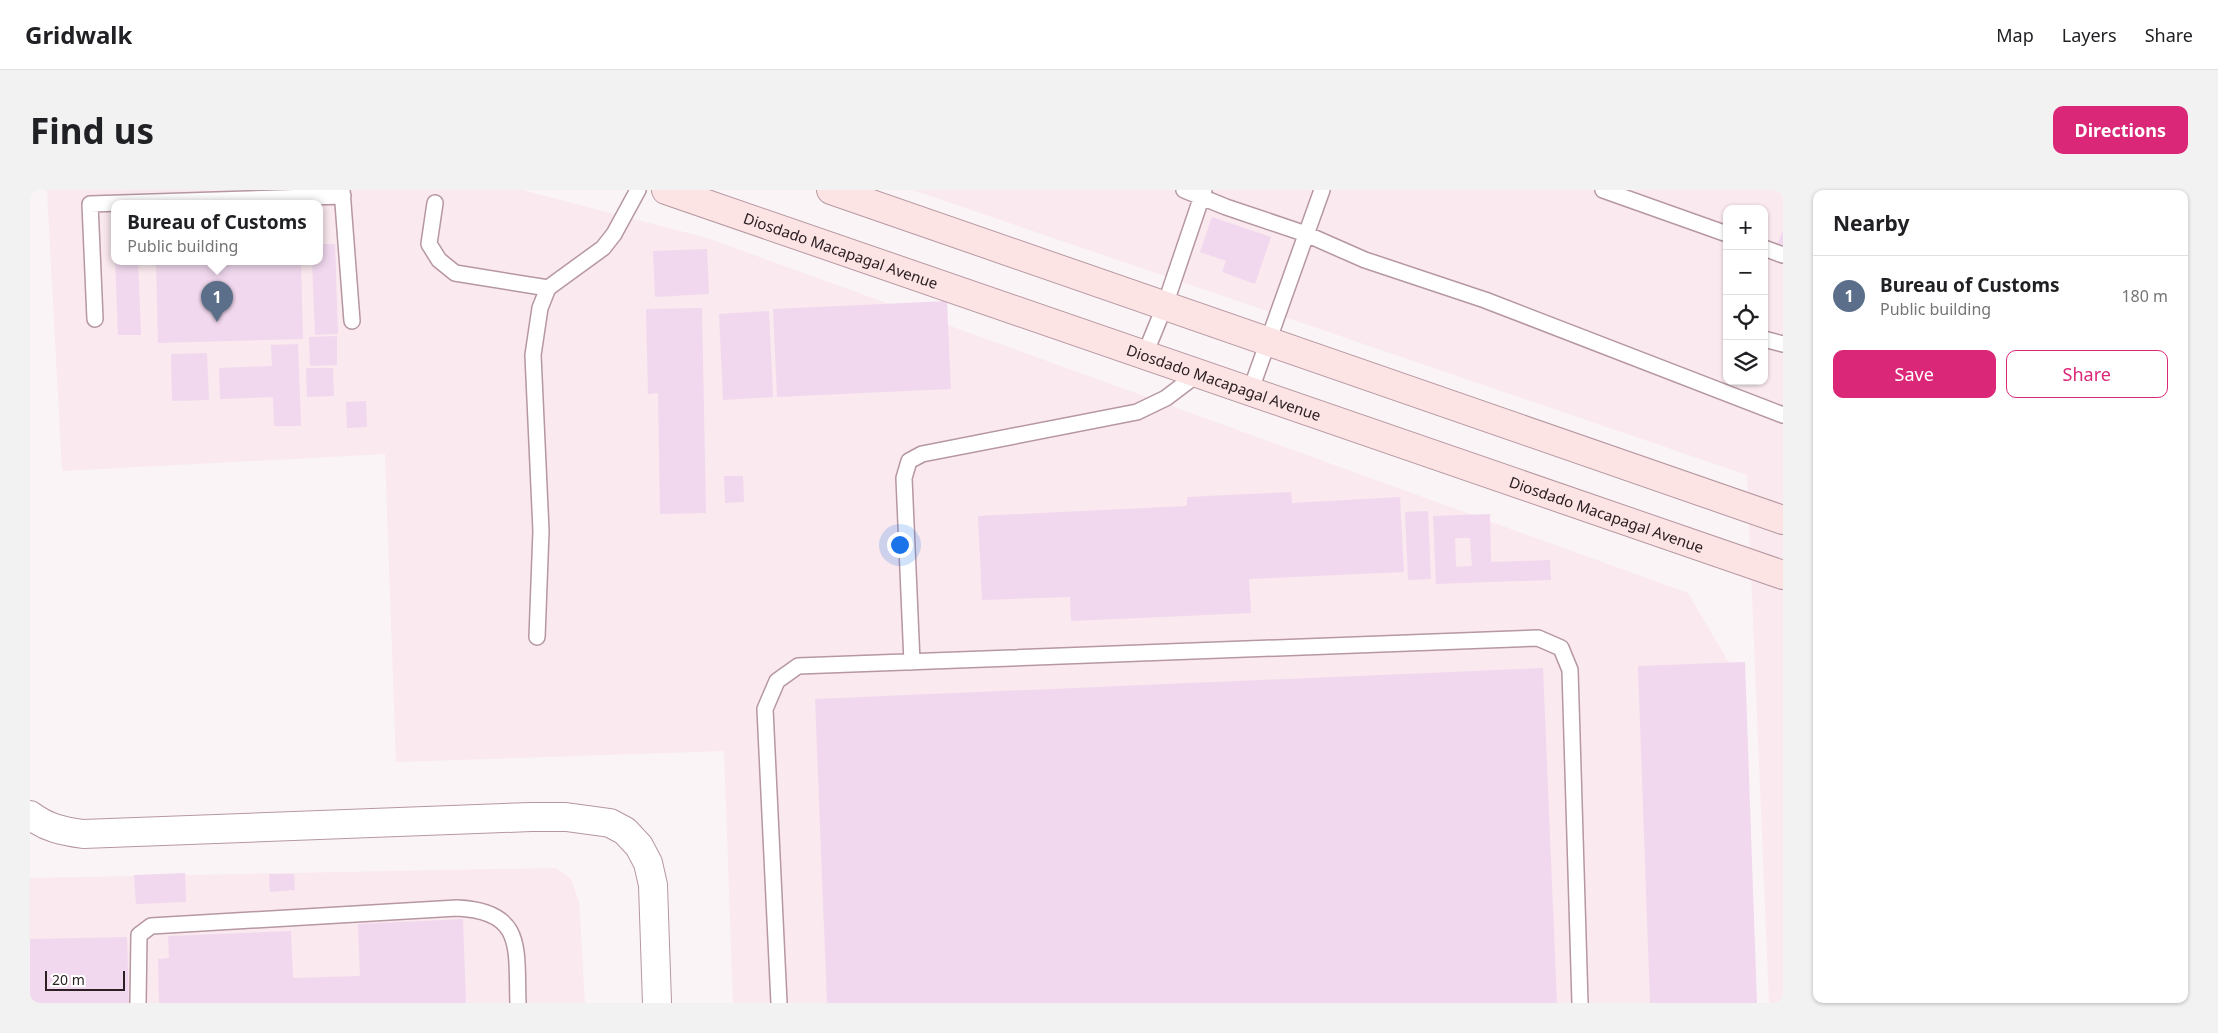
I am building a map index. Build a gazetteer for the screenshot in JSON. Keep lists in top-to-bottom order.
{
  "streets": {
    "main road": ["Diosdado Macapagal Avenue"]
  },
  "scale_bar": "20 m",
  "page": {
    "header": "Gridwalk",
    "nav": ["Map", "Layers", "Share"],
    "buttons": [
      "Directions",
      ["Save", "Share"]
    ],
    "title": "Find us",
    "heading": "Nearby",
    "popup": ["Bureau of Customs", "Public building"],
    "map_buttons": ["+", "−"],
    "list": [
      {
        "mark": "1",
        "name": "Bureau of Customs",
        "note": "Public building",
        "value": "180 m"
      }
    ],
    "pins": "1",
    "scale": "20 m"
  }
}
